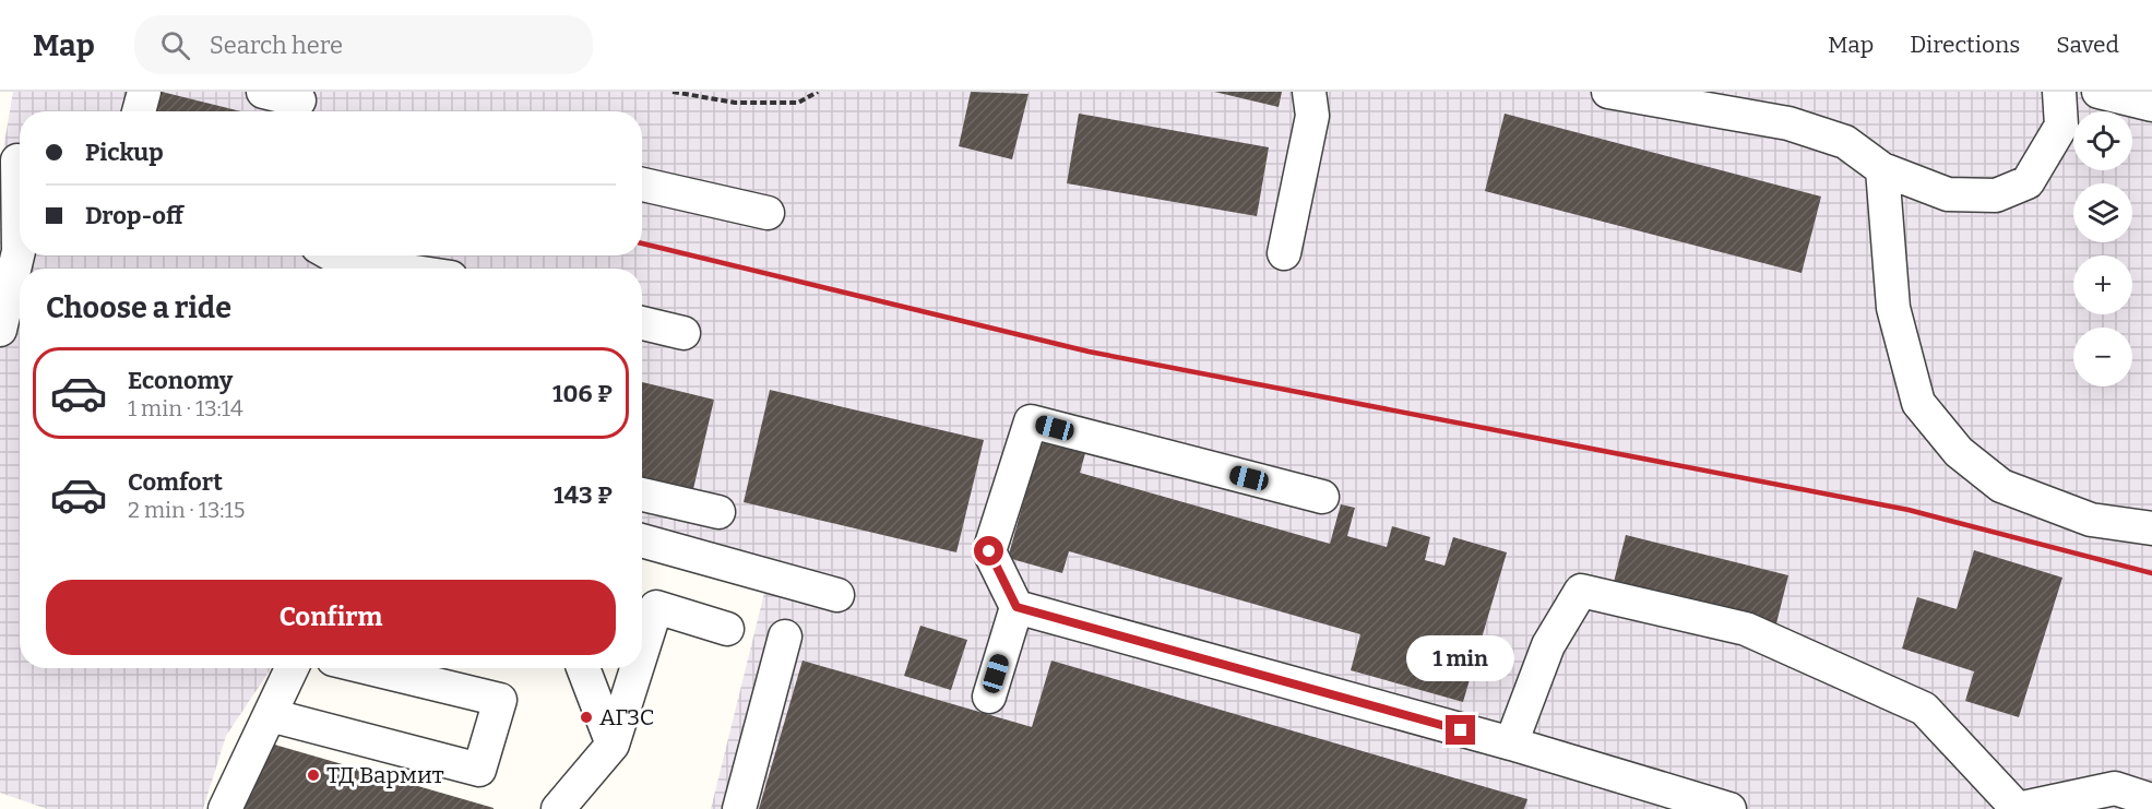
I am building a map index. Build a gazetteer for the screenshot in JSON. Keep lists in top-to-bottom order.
{
  "places": ["АГЗС", "ТД Вармит"],
  "page": {
    "header": "Map",
    "search": "Search here",
    "nav": ["Map", "Directions", "Saved"],
    "map_buttons": ["+", "−"],
    "banner": ["Pickup", "Drop-off"],
    "heading": "Choose a ride",
    "list": [
      {
        "name": "Economy",
        "note": "1 min · 13:14",
        "value": "106 ₽"
      },
      {
        "name": "Comfort",
        "note": "2 min · 13:15",
        "value": "143 ₽"
      }
    ],
    "buttons": "Confirm",
    "bubble": "1 min"
  }
}
